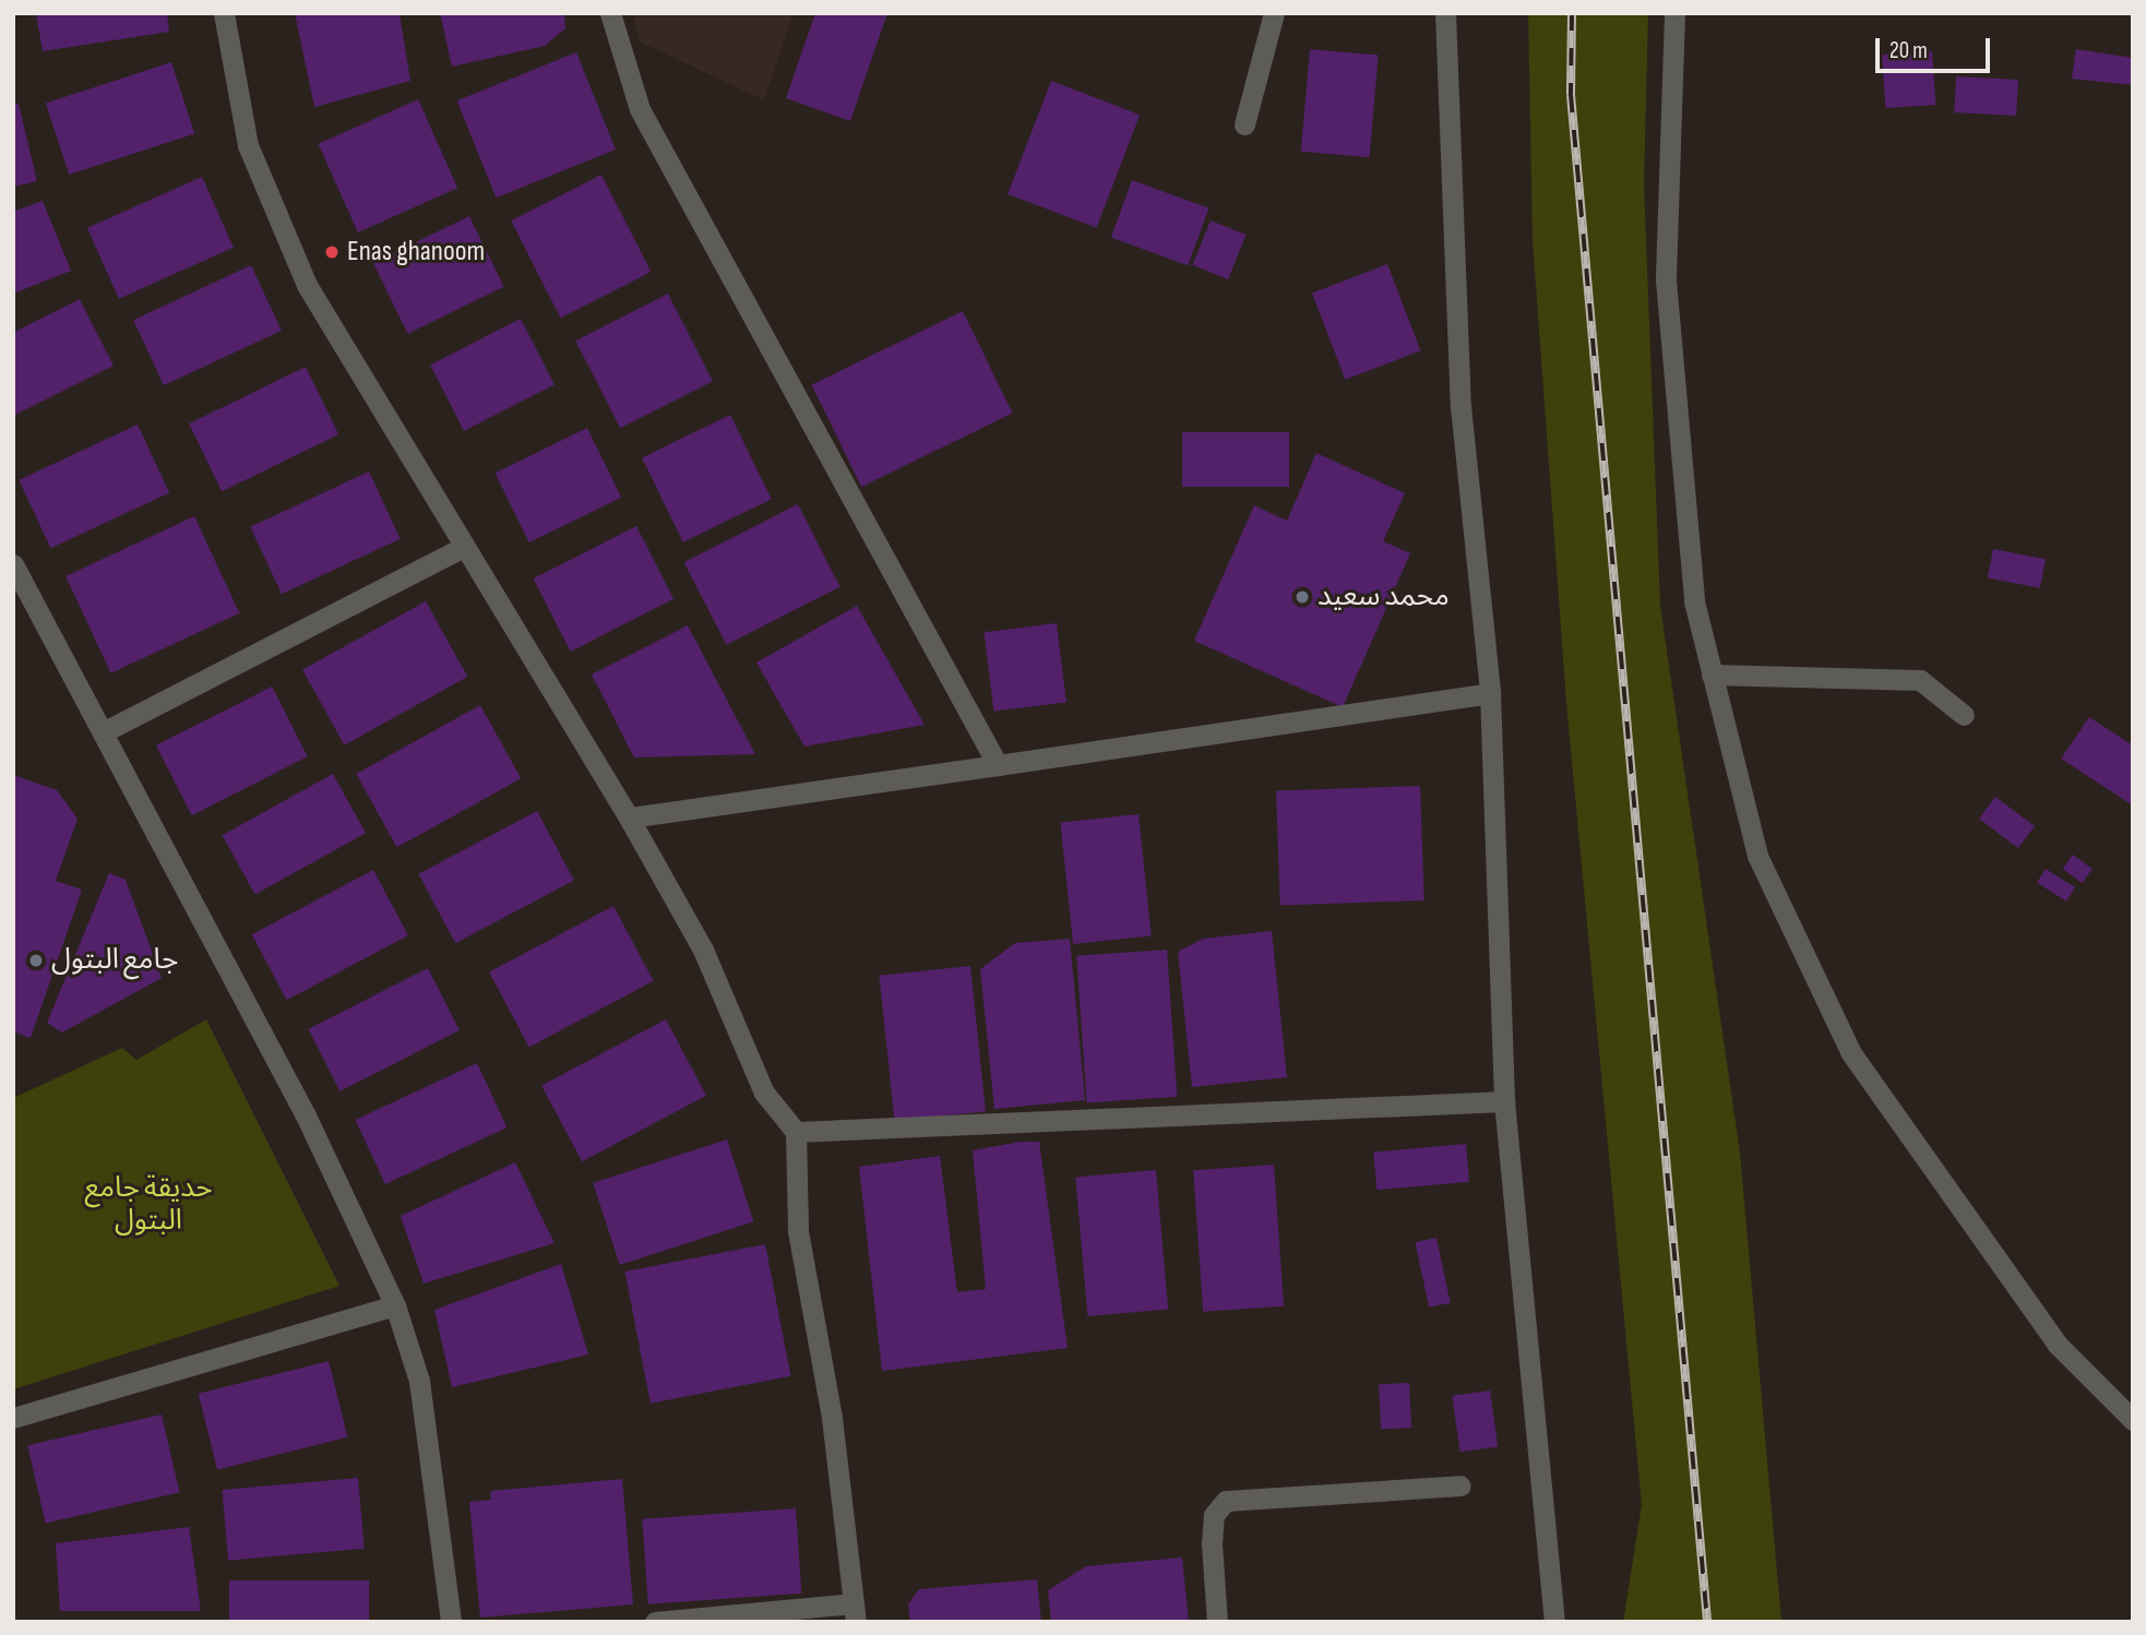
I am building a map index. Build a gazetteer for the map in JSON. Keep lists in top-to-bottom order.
{
  "parks": ["حديقة جامع البتول"],
  "places": ["Enas ghanoom", "محمد سعيد", "جامع البتول"],
  "scale_bar": "20 m"
}
